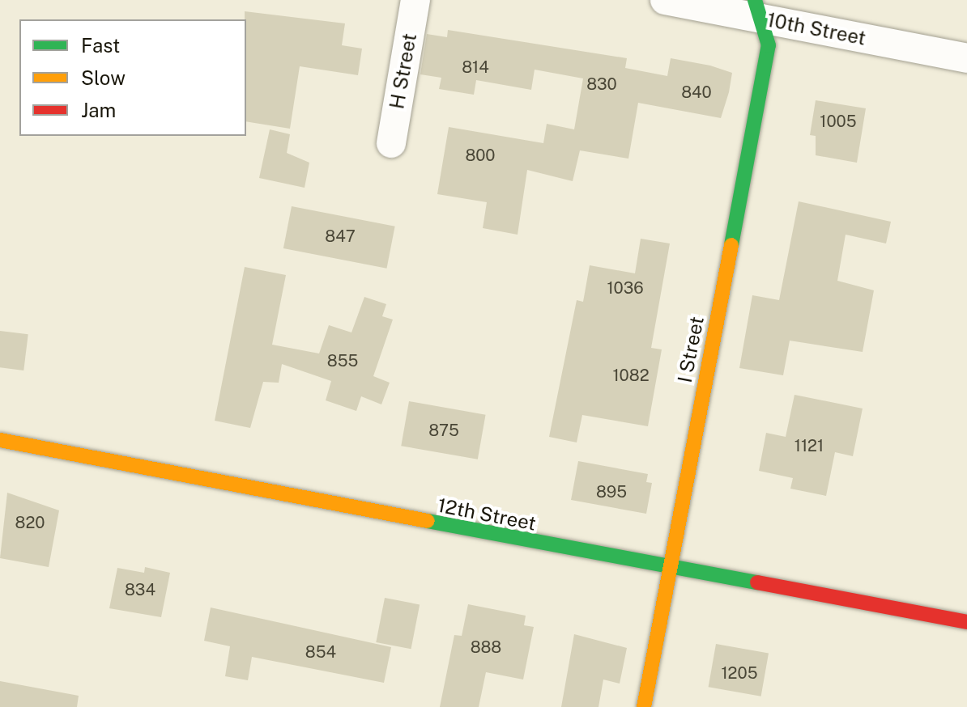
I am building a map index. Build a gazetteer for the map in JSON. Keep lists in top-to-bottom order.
{
  "streets": {
    "street": [
      "10th Street",
      "H Street",
      "I Street",
      "12th Street"
    ]
  },
  "crossings": [
    ["10th Street", "I Street"],
    ["I Street", "12th Street"]
  ],
  "house_numbers": [
    "814",
    "830",
    "840",
    "1005",
    "800",
    "847",
    "1036",
    "855",
    "1082",
    "875",
    "1121",
    "895",
    "820",
    "834",
    "888",
    "854",
    "1205"
  ],
  "legend": ["Fast", "Slow", "Jam"]
}
